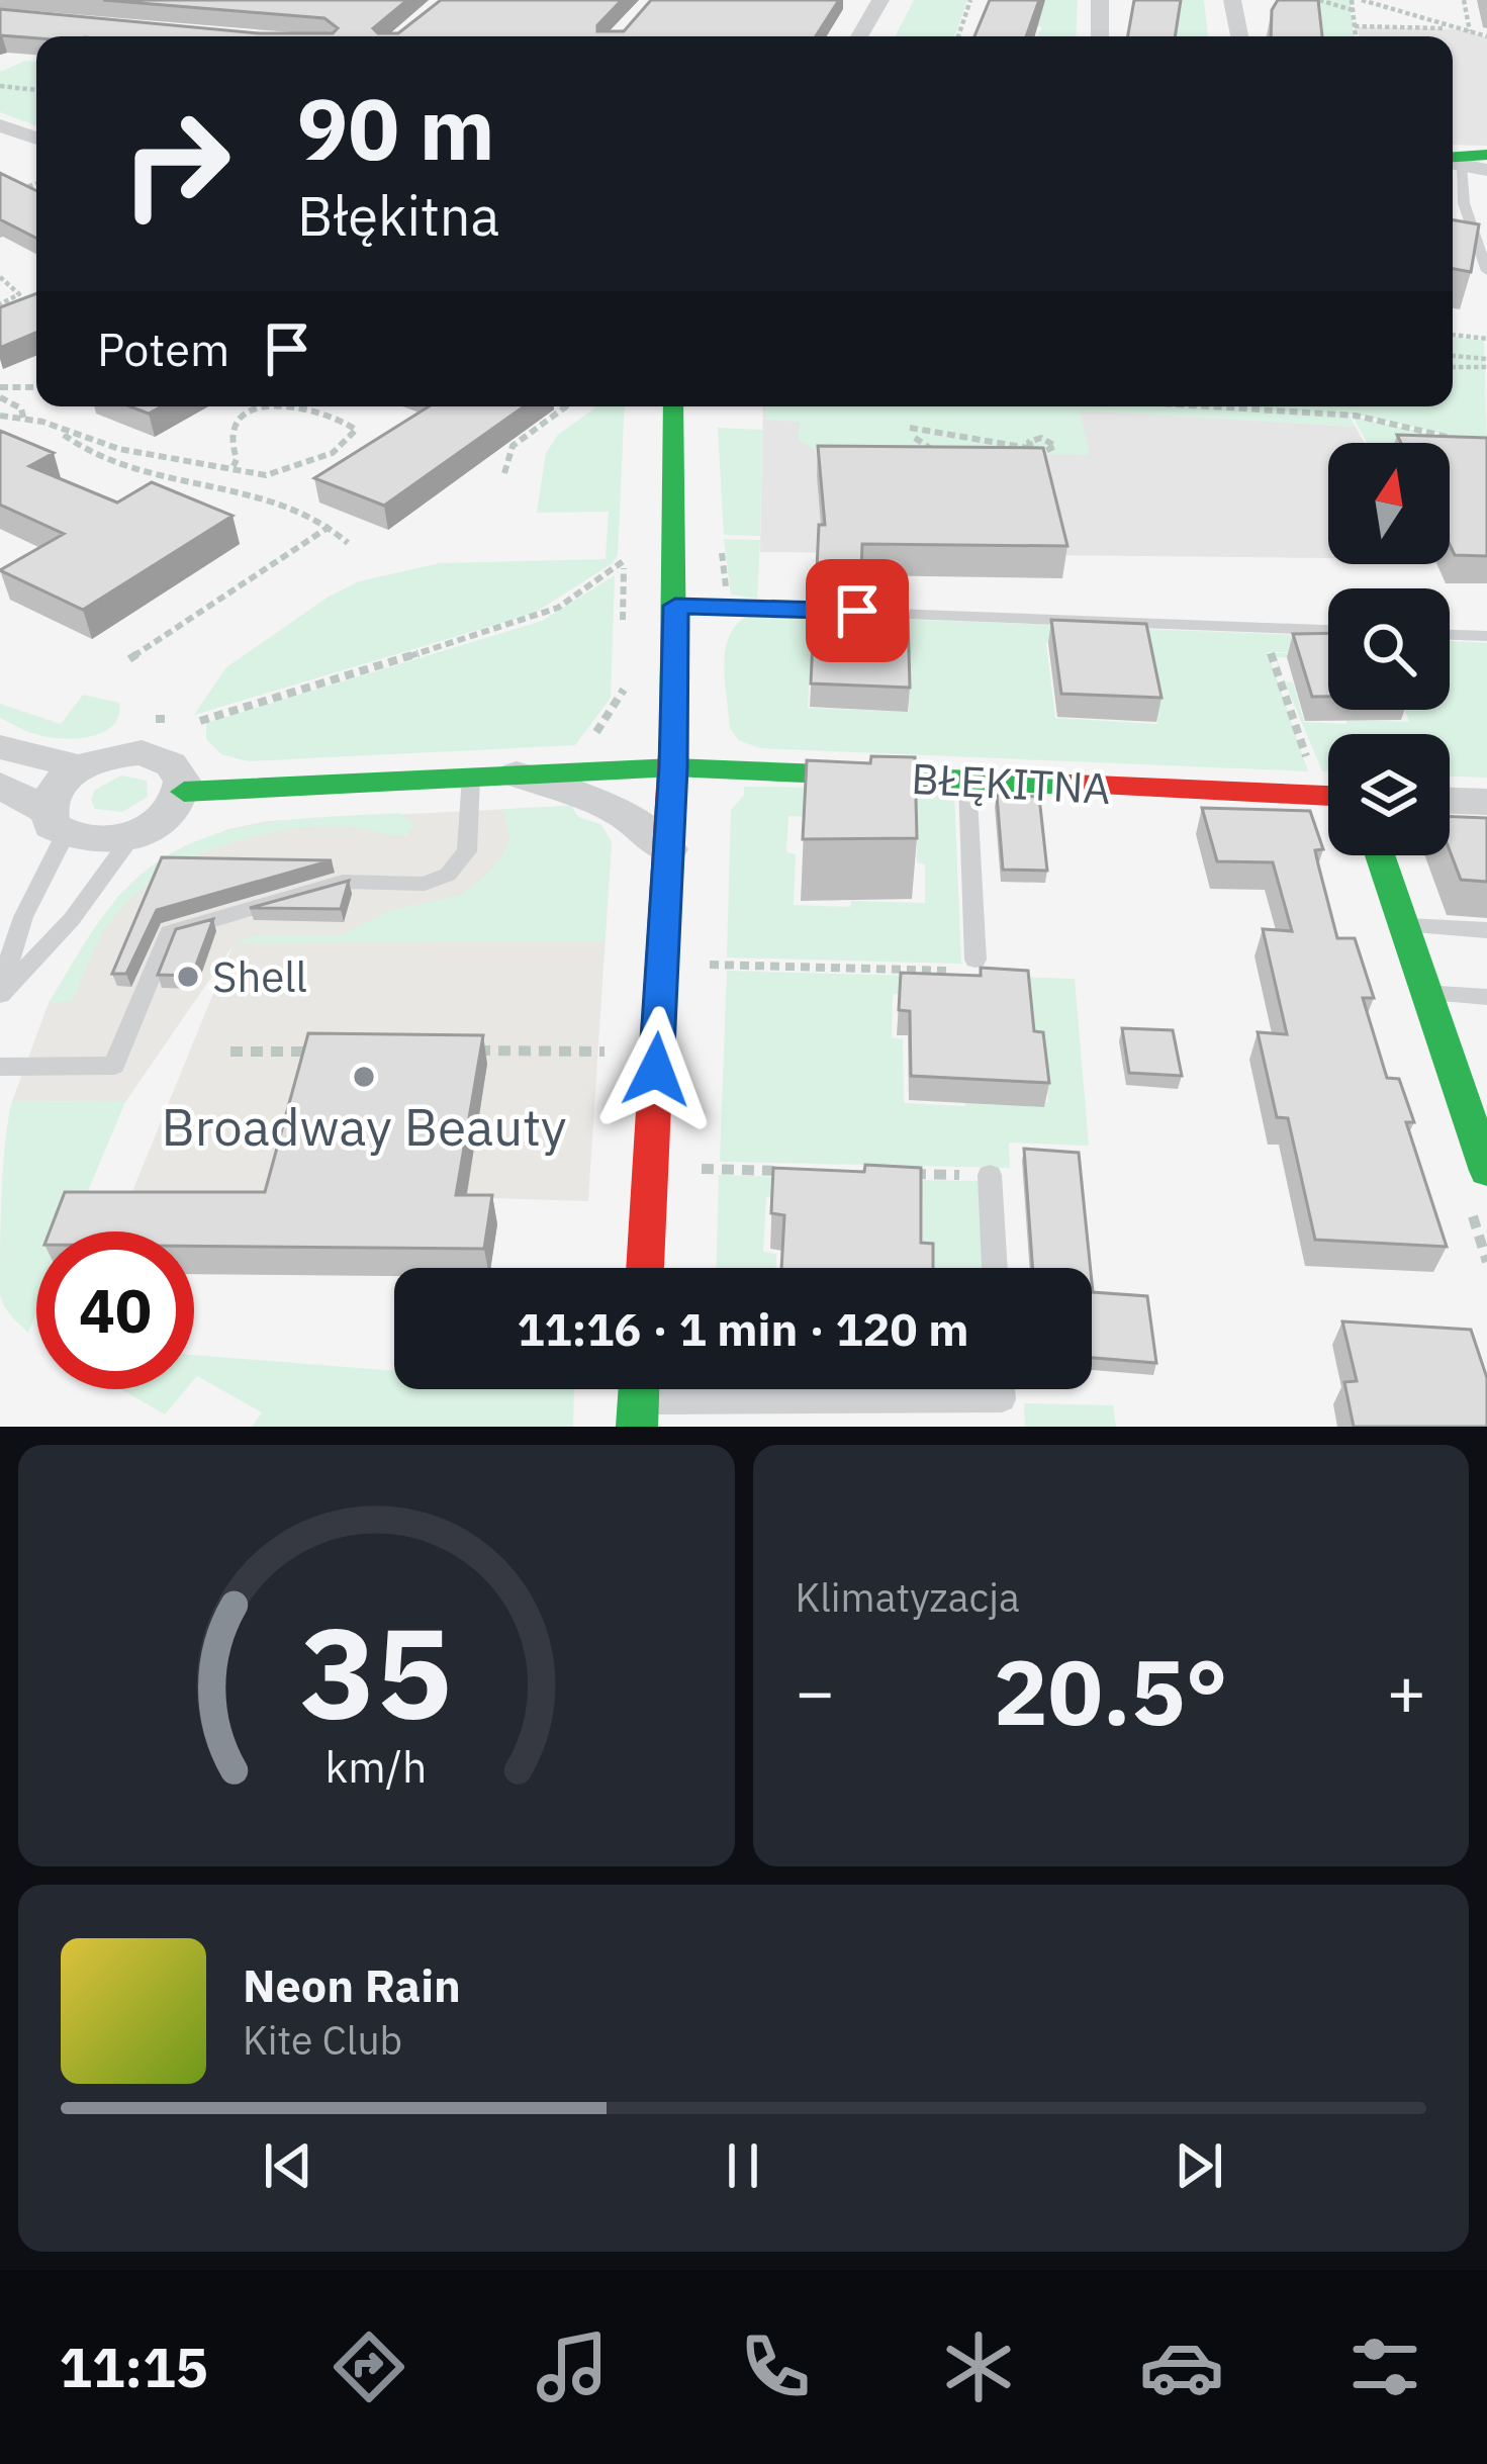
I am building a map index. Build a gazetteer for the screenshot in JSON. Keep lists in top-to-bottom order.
{
  "streets": {
    "street": ["BŁĘKITNA"]
  },
  "places": ["Shell", "Broadway Beauty"],
  "north": "top",
  "page": {
    "turn": ["90 m", "Błękitna"],
    "then": "Potem",
    "limit": "40",
    "trip": "11:16 · 1 min · 120 m",
    "tile": "Klimatyzacja",
    "heat": ["−", "20.5°", "+"],
    "song": ["Neon Rain", "Kite Club"],
    "tabs": "11:15",
    "gauge": ["35", "km/h"]
  }
}
